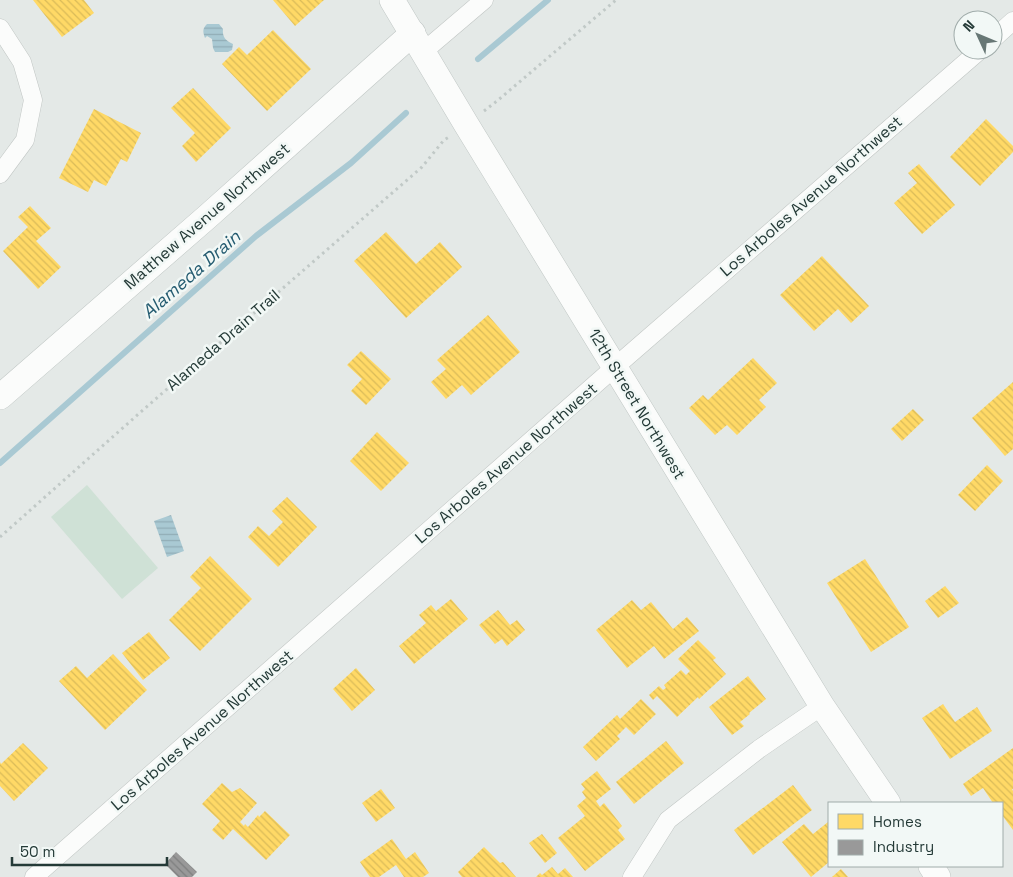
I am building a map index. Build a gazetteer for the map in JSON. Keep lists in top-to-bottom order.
{
  "streets": {
    "main road": ["Matthew Avenue Northwest", "12th Street Northwest"],
    "street": ["Los Arboles Avenue Northwest"],
    "path": ["Alameda Drain Trail"]
  },
  "crossings": [
    ["Los Arboles Avenue Northwest", "12th Street Northwest"],
    ["Matthew Avenue Northwest", "12th Street Northwest"]
  ],
  "water": ["Alameda Drain"],
  "legend": ["Homes", "Industry"],
  "scale_bar": "50 m",
  "north": "top left"
}
